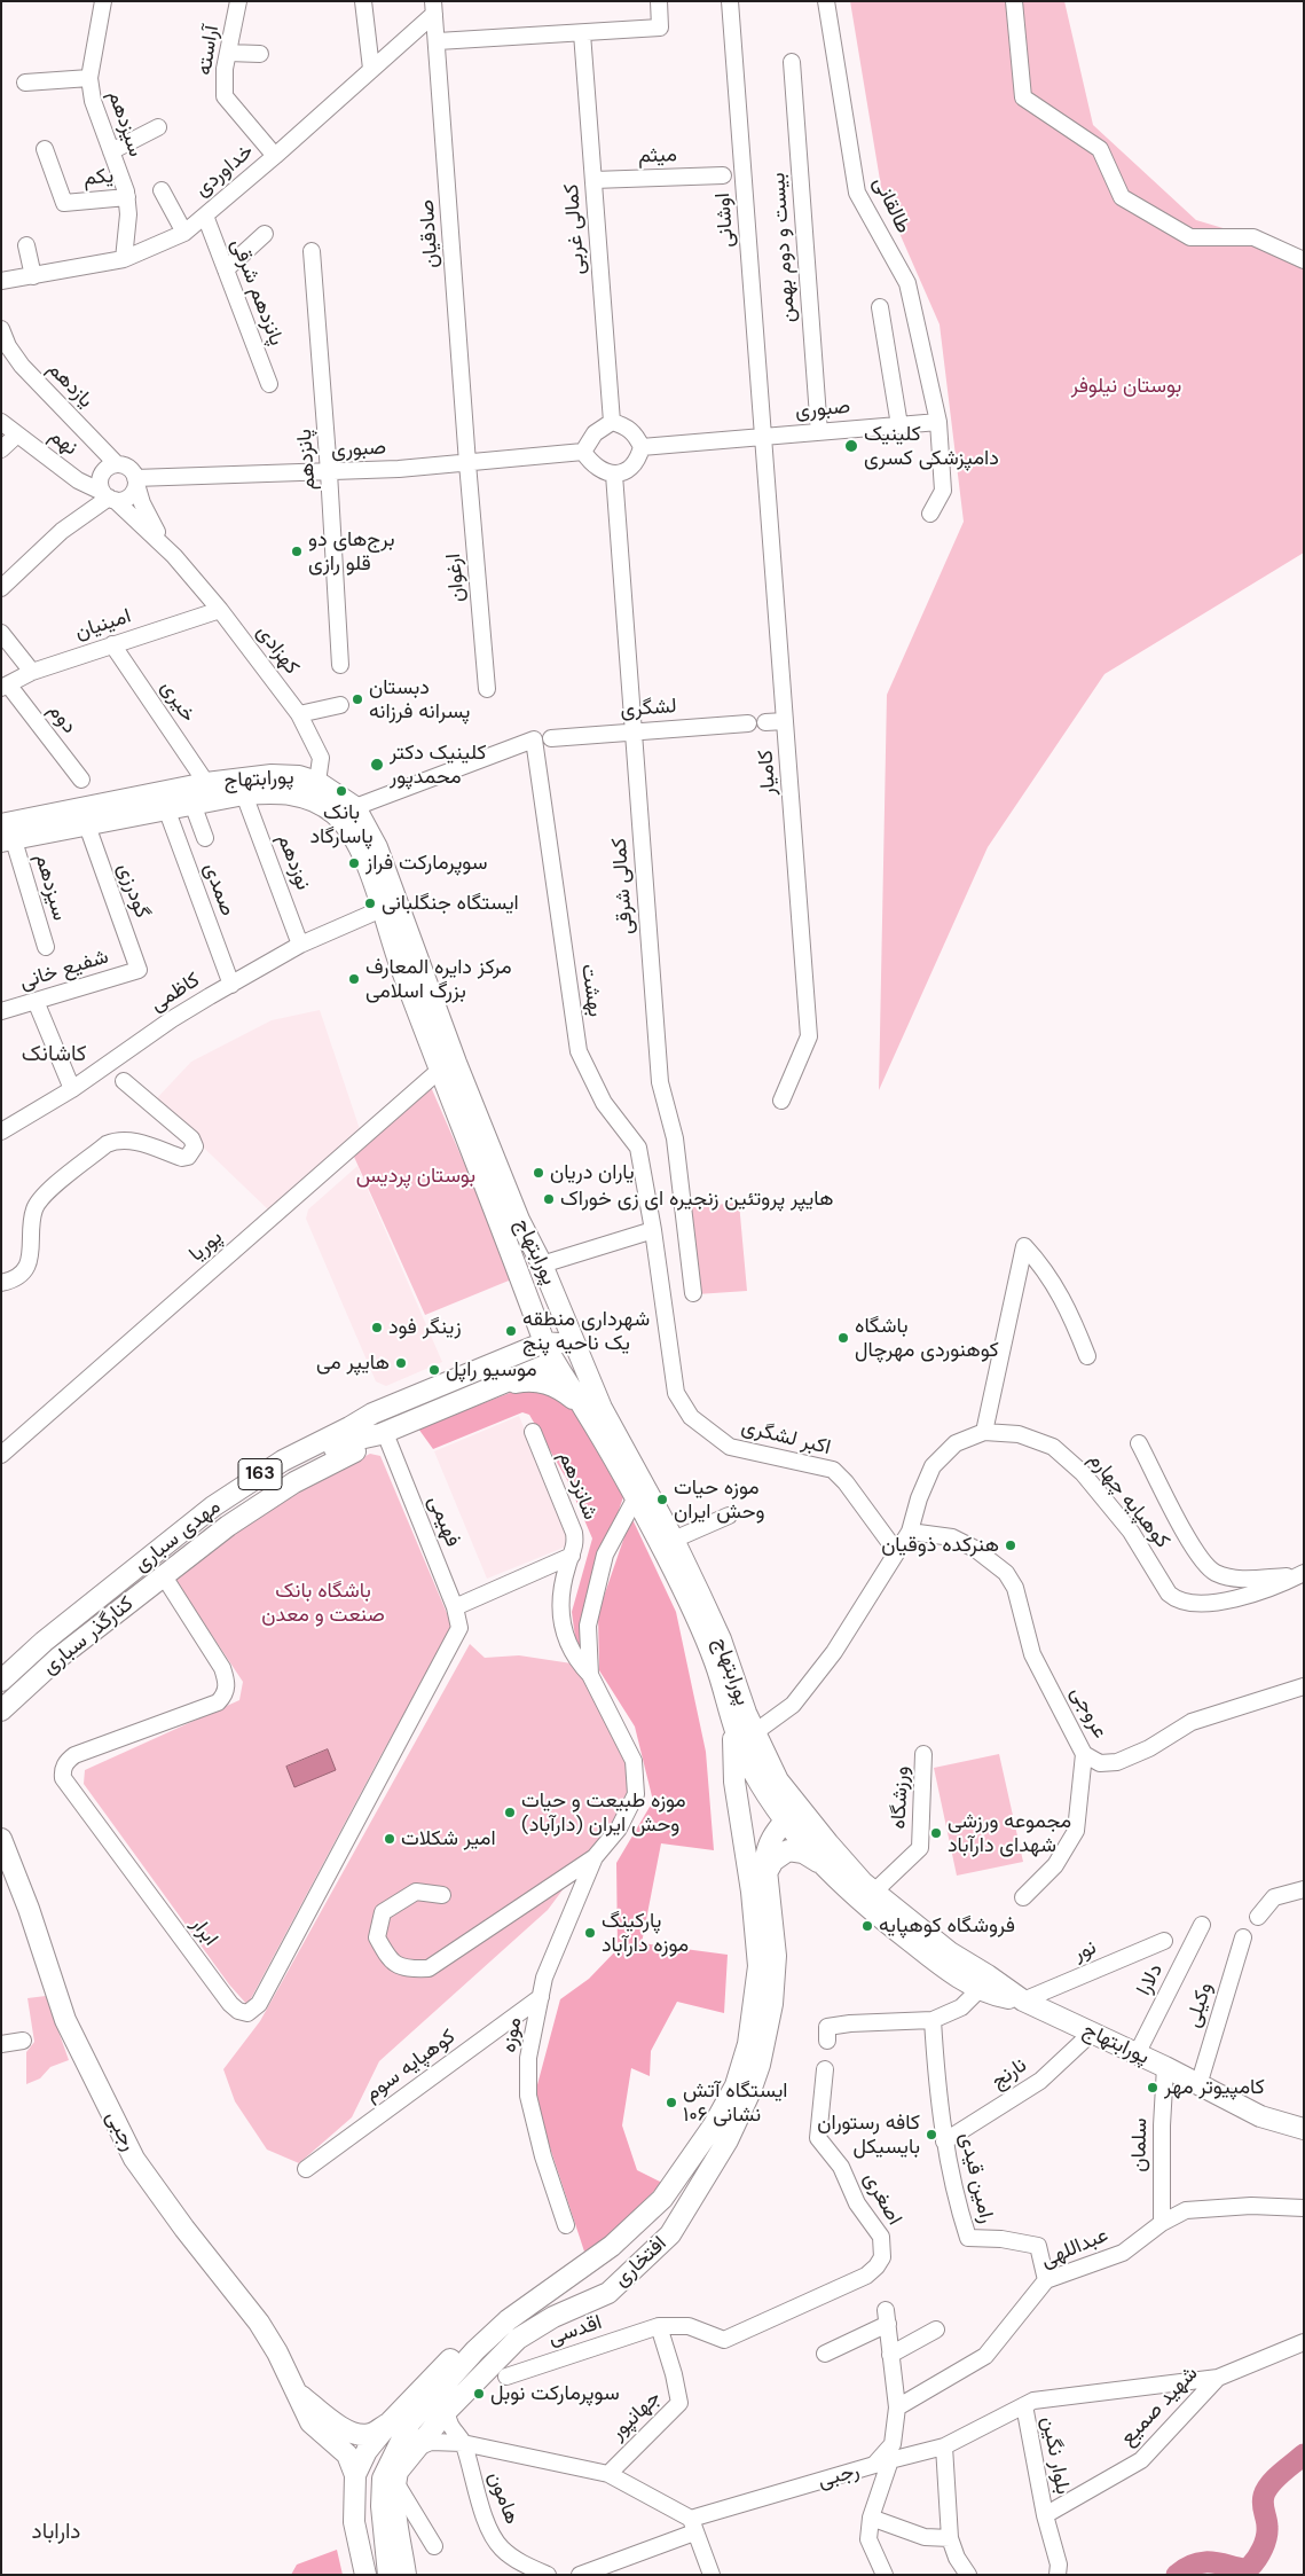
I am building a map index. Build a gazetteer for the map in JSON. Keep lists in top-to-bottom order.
{
  "streets": {
    "main road": [
      "پورابتهاج",
      "163",
      "مهدی سباری",
      "کنارگذر سباری",
      "رجبی",
      "افتخاری"
    ],
    "street": [
      "آراسته",
      "سیزدهم",
      "میثم",
      "خداوردی",
      "یکم",
      "طالقانی",
      "اوشانی",
      "کمالی غربی",
      "صادقیان",
      "بیست و دوم بهمن",
      "پانزدهم شرقی",
      "یازدهم",
      "صبوری",
      "نهم",
      "پانزدهم",
      "ارغوان",
      "امینیان",
      "کهزادی",
      "خیری",
      "لشگری",
      "دوم",
      "کامیار",
      "نوزدهم",
      "کمالی شرقی",
      "صمدی",
      "گودرزی",
      "شفیع خانی",
      "بهشت",
      "کاظمی",
      "پوریا",
      "اکبر لشگری",
      "شانزدهم",
      "کوهپایه چهارم",
      "فهیمی",
      "عروجی",
      "ورزشگاه",
      "ابرار",
      "نور",
      "دلارا",
      "وکیلی",
      "موزه",
      "کوهپایه سوم",
      "نارنج",
      "سلمان",
      "رامین قیدی",
      "اصغری",
      "عبداللهی",
      "اقدسی",
      "شهید صمیع",
      "جهانپور",
      "بلوار نگین",
      "هامون"
    ]
  },
  "crossings": [
    ["آراسته", "خداوردی"],
    ["سیزدهم", "خداوردی"],
    ["سیزدهم", "یکم"],
    ["سیزدهم", "پورابتهاج"],
    ["میثم", "کمالی غربی"],
    ["خداوردی", "صادقیان"],
    ["خداوردی", "پانزدهم شرقی"],
    ["طالقانی", "صبوری"],
    ["اوشانی", "صبوری"],
    ["اوشانی", "کامیار"],
    ["کمالی غربی", "صبوری"],
    ["کمالی غربی", "کمالی شرقی"],
    ["صادقیان", "صبوری"],
    ["صادقیان", "ارغوان"],
    ["بیست و دوم بهمن", "صبوری"],
    ["یازدهم", "صبوری"],
    ["یازدهم", "نهم"],
    ["یازدهم", "کهزادی"],
    ["صبوری", "نهم"],
    ["صبوری", "پانزدهم"],
    ["صبوری", "ارغوان"],
    ["صبوری", "کهزادی"],
    ["صبوری", "کامیار"],
    ["صبوری", "کمالی شرقی"],
    ["نهم", "کهزادی"],
    ["امینیان", "کهزادی"],
    ["امینیان", "خیری"],
    ["امینیان", "دوم"],
    ["کهزادی", "پورابتهاج"],
    ["خیری", "پورابتهاج"],
    ["لشگری", "کمالی شرقی"],
    ["پورابتهاج", "نوزدهم"],
    ["پورابتهاج", "صمدی"],
    ["پورابتهاج", "گودرزی"],
    ["پورابتهاج", "بهشت"],
    ["پورابتهاج", "کاظمی"],
    ["پورابتهاج", "پوریا"],
    ["پورابتهاج", "163"],
    ["پورابتهاج", "کوهپایه چهارم"],
    ["پورابتهاج", "مهدی سباری"],
    ["پورابتهاج", "ورزشگاه"],
    ["پورابتهاج", "نور"],
    ["پورابتهاج", "دلارا"],
    ["پورابتهاج", "وکیلی"],
    ["پورابتهاج", "نارنج"],
    ["پورابتهاج", "سلمان"],
    ["پورابتهاج", "افتخاری"],
    ["نوزدهم", "کاظمی"],
    ["صمدی", "کاظمی"],
    ["گودرزی", "شفیع خانی"],
    ["بهشت", "اکبر لشگری"],
    ["اکبر لشگری", "کوهپایه چهارم"],
    ["163", "فهیمی"],
    ["163", "مهدی سباری"],
    ["163", "کنارگذر سباری"],
    ["کوهپایه چهارم", "عروجی"],
    ["فهیمی", "کنارگذر سباری"],
    ["فهیمی", "ابرار"],
    ["مهدی سباری", "کنارگذر سباری"],
    ["کنارگذر سباری", "ابرار"],
    ["موزه", "کوهپایه سوم"],
    ["نارنج", "رامین قیدی"],
    ["رجبی", "شهید صمیع"],
    ["رجبی", "بلوار نگین"],
    ["سلمان", "عبداللهی"],
    ["رامین قیدی", "عبداللهی"],
    ["اصغری", "اقدسی"],
    ["اصغری", "جهانپور"],
    ["افتخاری", "هامون"],
    ["اقدسی", "جهانپور"],
    ["شهید صمیع", "بلوار نگین"]
  ],
  "districts": ["کاشانک", "داراباد"],
  "parks": ["بوستان نیلوفر", "بوستان پردیس", "باشگاه بانک صنعت و معدن"],
  "places": [
    "کلینیک دامپزشکی کسری",
    "برج‌های دو قلو رازی",
    "دبستان پسرانه فرزانه",
    "کلینیک دکتر محمدپور",
    "بانک پاسارگاد",
    "سوپرمارکت فراز",
    "ایستگاه جنگلبانی",
    "مرکز دایره المعارف بزرگ اسلامی",
    "یاران دریان",
    "هایپر پروتئین زنجیره ای زی خوراک",
    "زینگر فود",
    "شهرداری منطقه یک ناحیه پنج",
    "باشگاه کوهنوردی مهرچال",
    "هایپر می",
    "موسیو راپل",
    "موزه حیات وحش ایران",
    "هنرکده ذوقیان",
    "موزه طبیعت و حیات وحش ایران (دارآباد)",
    "مجموعه ورزشی شهدای دارآباد",
    "امیر شکلات",
    "فروشگاه کوهپایه",
    "پارکینگ موزه دارآباد",
    "کامپیوتر مهر",
    "ایستگاه آتش نشانی ۱۰۶",
    "کافه رستوران بایسیکل",
    "سوپرمارکت نوبل"
  ]
}
